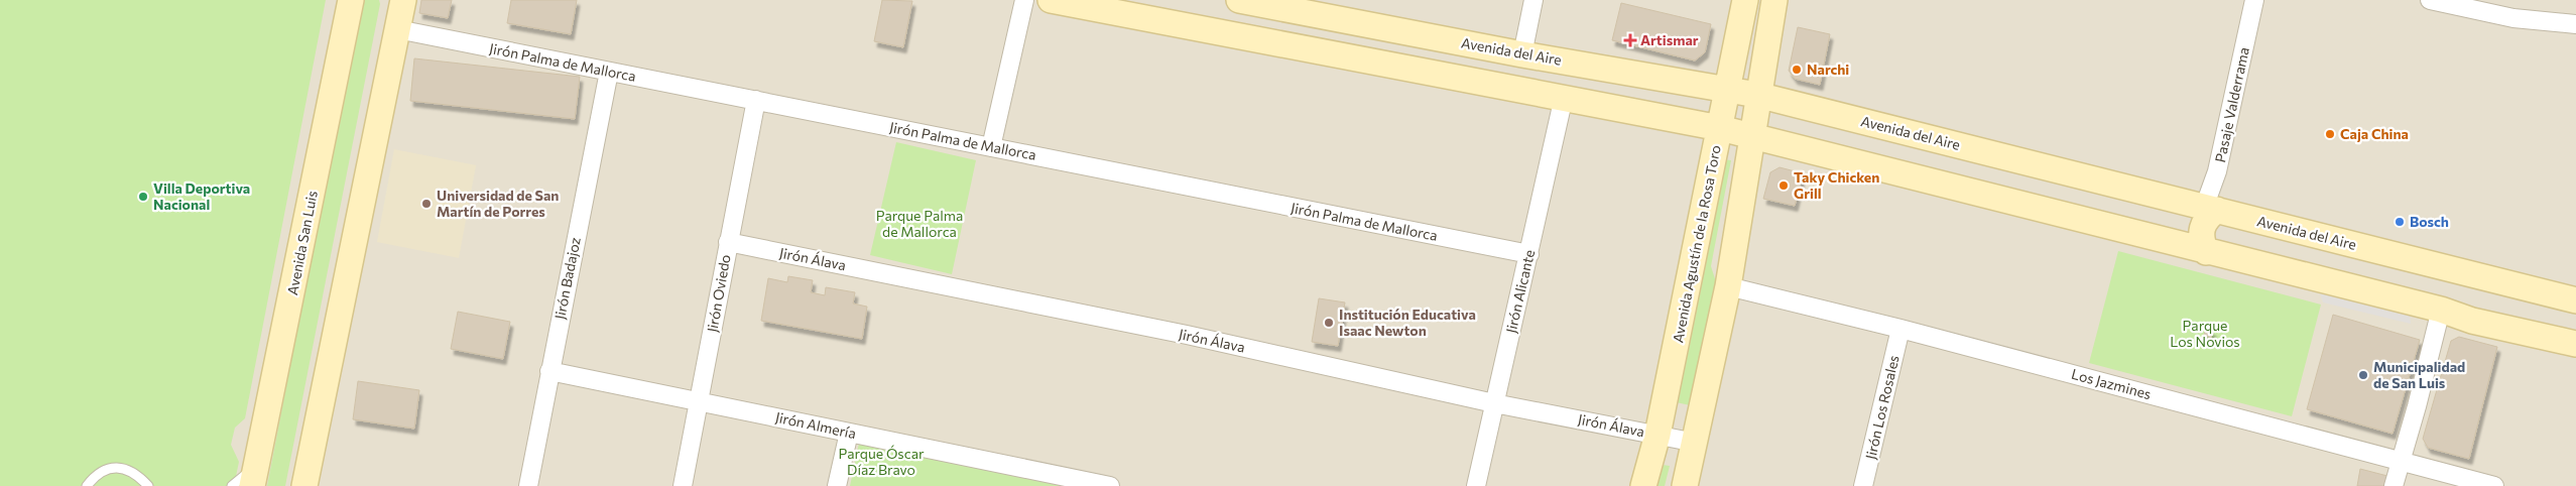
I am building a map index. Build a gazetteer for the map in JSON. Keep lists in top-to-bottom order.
{
  "streets": {
    "main road": ["Avenida del Aire", "Avenida San Luis", "Avenida Agustín de la Rosa Toro"],
    "street": [
      "Jirón Palma de Mallorca",
      "Pasaje Valderrama",
      "Jirón Álava",
      "Jirón Badajoz",
      "Jirón Alicante",
      "Jirón Oviedo",
      "Los Jazmines",
      "Jirón Los Rosales",
      "Jirón Almería"
    ]
  },
  "crossings": [
    ["Avenida del Aire", "Pasaje Valderrama"],
    ["Avenida del Aire", "Avenida Agustín de la Rosa Toro"],
    ["Jirón Palma de Mallorca", "Jirón Badajoz"],
    ["Jirón Palma de Mallorca", "Jirón Alicante"],
    ["Jirón Palma de Mallorca", "Jirón Oviedo"],
    ["Avenida Agustín de la Rosa Toro", "Jirón Álava"],
    ["Jirón Álava", "Jirón Alicante"],
    ["Jirón Álava", "Jirón Oviedo"],
    ["Jirón Badajoz", "Jirón Almería"],
    ["Jirón Oviedo", "Jirón Almería"],
    ["Los Jazmines", "Jirón Los Rosales"]
  ],
  "parks": ["Parque Palma de Mallorca", "Parque Los Novios", "Parque Óscar Díaz Bravo"],
  "places": {
    "health": ["Artismar"],
    "other": [
      "Narchi",
      "Caja China",
      "Taky Chicken Grill",
      "Villa Deportiva Nacional",
      "Universidad de San Martín de Porres",
      "Bosch",
      "Institución Educativa Isaac Newton",
      "Municipalidad de San Luis"
    ]
  }
}
